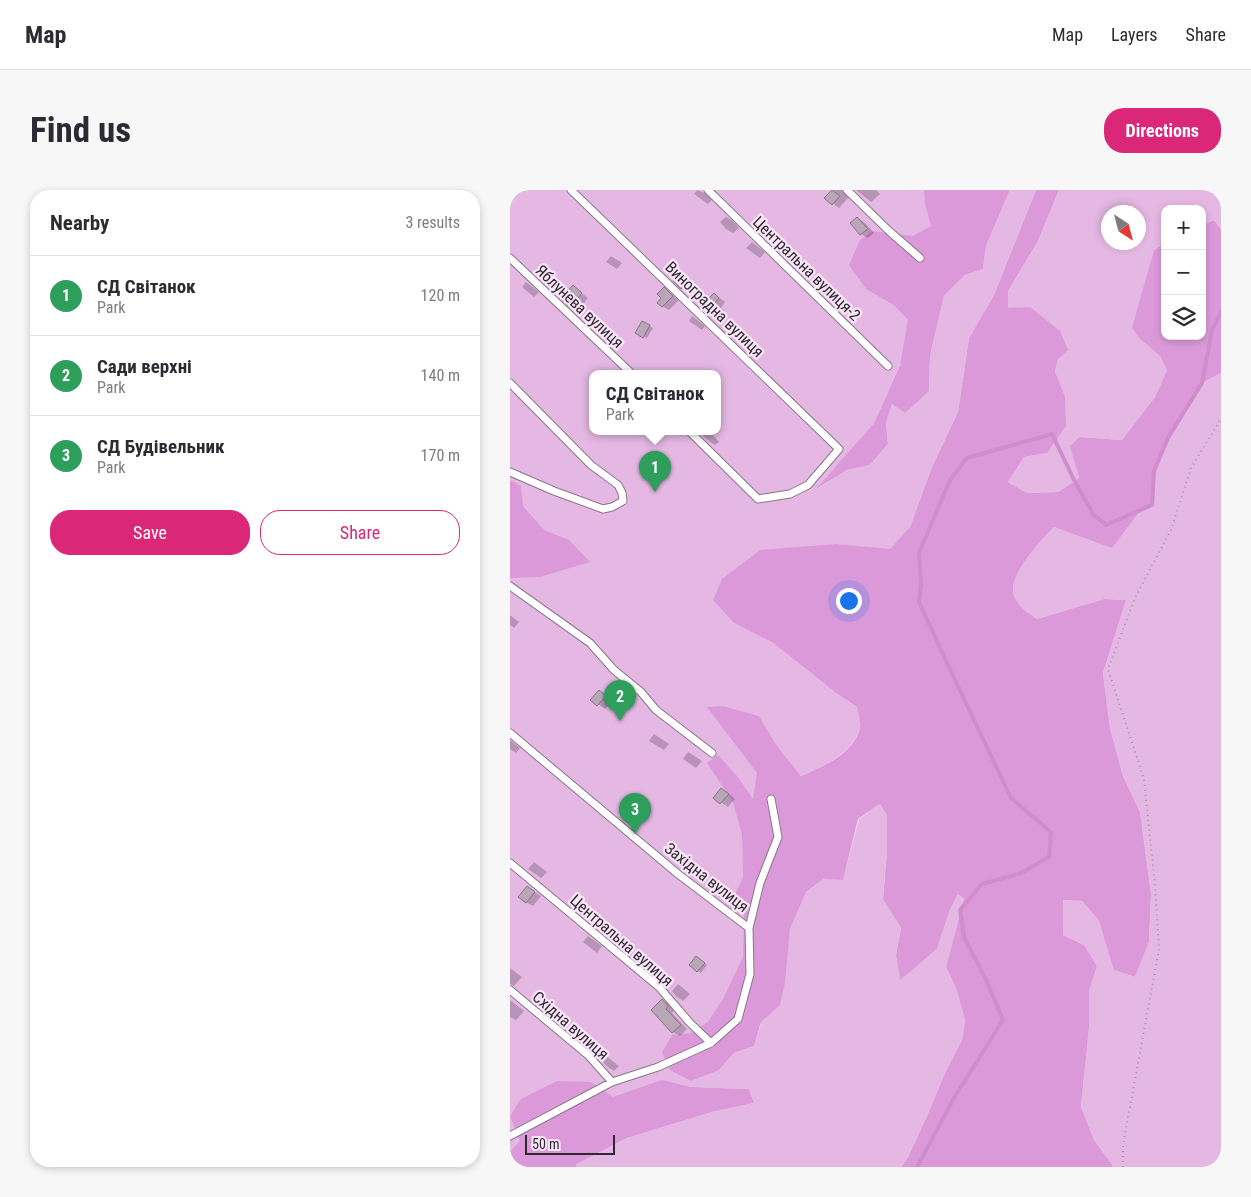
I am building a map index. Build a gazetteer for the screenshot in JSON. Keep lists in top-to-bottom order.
{
  "streets": {
    "lane": [
      "Центральна вулиця-2",
      "Яблунева вулиця",
      "Виноградна вулиця",
      "Західна вулиця",
      "Центральна вулиця",
      "Східна вулиця"
    ]
  },
  "scale_bar": "50 m",
  "north": "bottom right",
  "page": {
    "header": "Map",
    "nav": ["Map", "Layers", "Share"],
    "buttons": [
      "Directions",
      ["Save", "Share"]
    ],
    "title": "Find us",
    "heading": ["Nearby", "3 results"],
    "map_buttons": ["+", "−"],
    "list": [
      {
        "mark": "1",
        "name": "СД Світанок",
        "note": "Park",
        "value": "120 m"
      },
      {
        "mark": "2",
        "name": "Сади верхні",
        "note": "Park",
        "value": "140 m"
      },
      {
        "mark": "3",
        "name": "СД Будівельник",
        "note": "Park",
        "value": "170 m"
      }
    ],
    "popup": ["СД Світанок", "Park"],
    "pins": ["1", "2", "3"],
    "scale": "50 m"
  }
}
